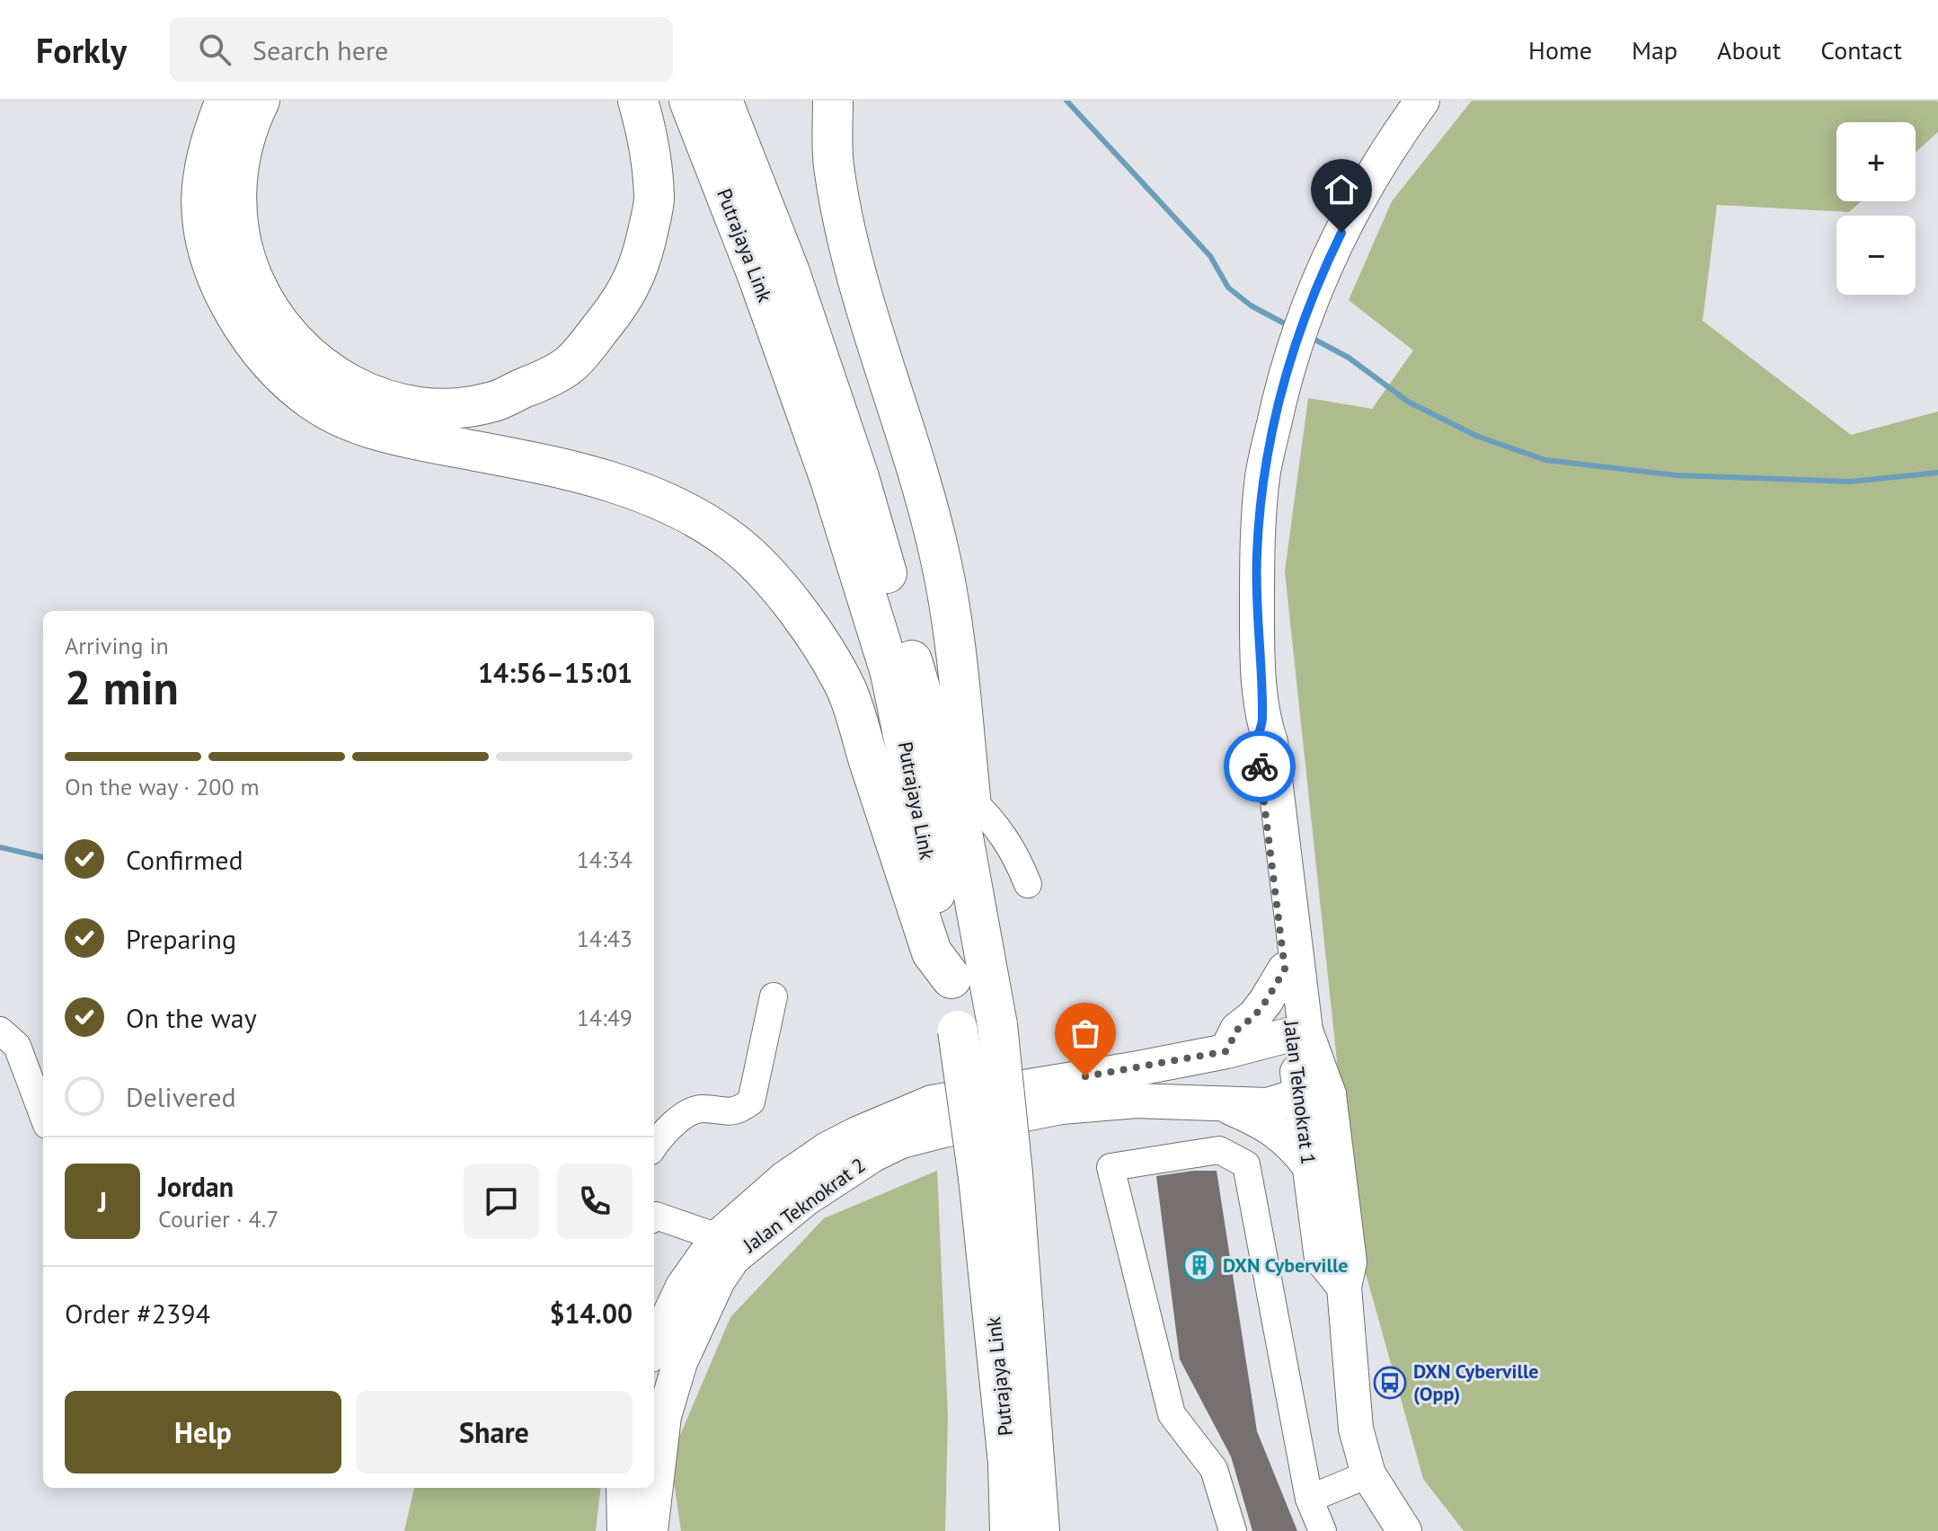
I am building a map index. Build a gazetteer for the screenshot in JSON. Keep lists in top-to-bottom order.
{
  "streets": {
    "highway": ["Putrajaya Link"],
    "main road": ["Jalan Teknokrat 1", "Jalan Teknokrat 2"]
  },
  "crossings": [
    ["Jalan Teknokrat 1", "Jalan Teknokrat 2"]
  ],
  "places": {
    "building": ["DXN Cyberville"],
    "bus stop": ["DXN Cyberville (Opp)"]
  },
  "page": {
    "header": "Forkly",
    "search": "Search here",
    "nav": [
      "Home",
      "Map",
      "About",
      "Contact"
    ],
    "map_buttons": ["+", "−"],
    "heading": ["2 min", "Arriving in", "14:56–15:01"],
    "panel": [
      "Jordan",
      "Courier · 4.7",
      "Order #2394",
      "$14.00"
    ],
    "bar": "On the way · 200 m",
    "list": [
      ["Confirmed", "14:34"],
      ["Preparing", "14:43"],
      ["On the way", "14:49"],
      "Delivered"
    ],
    "round": "J",
    "buttons": ["Help", "Share"]
  }
}
